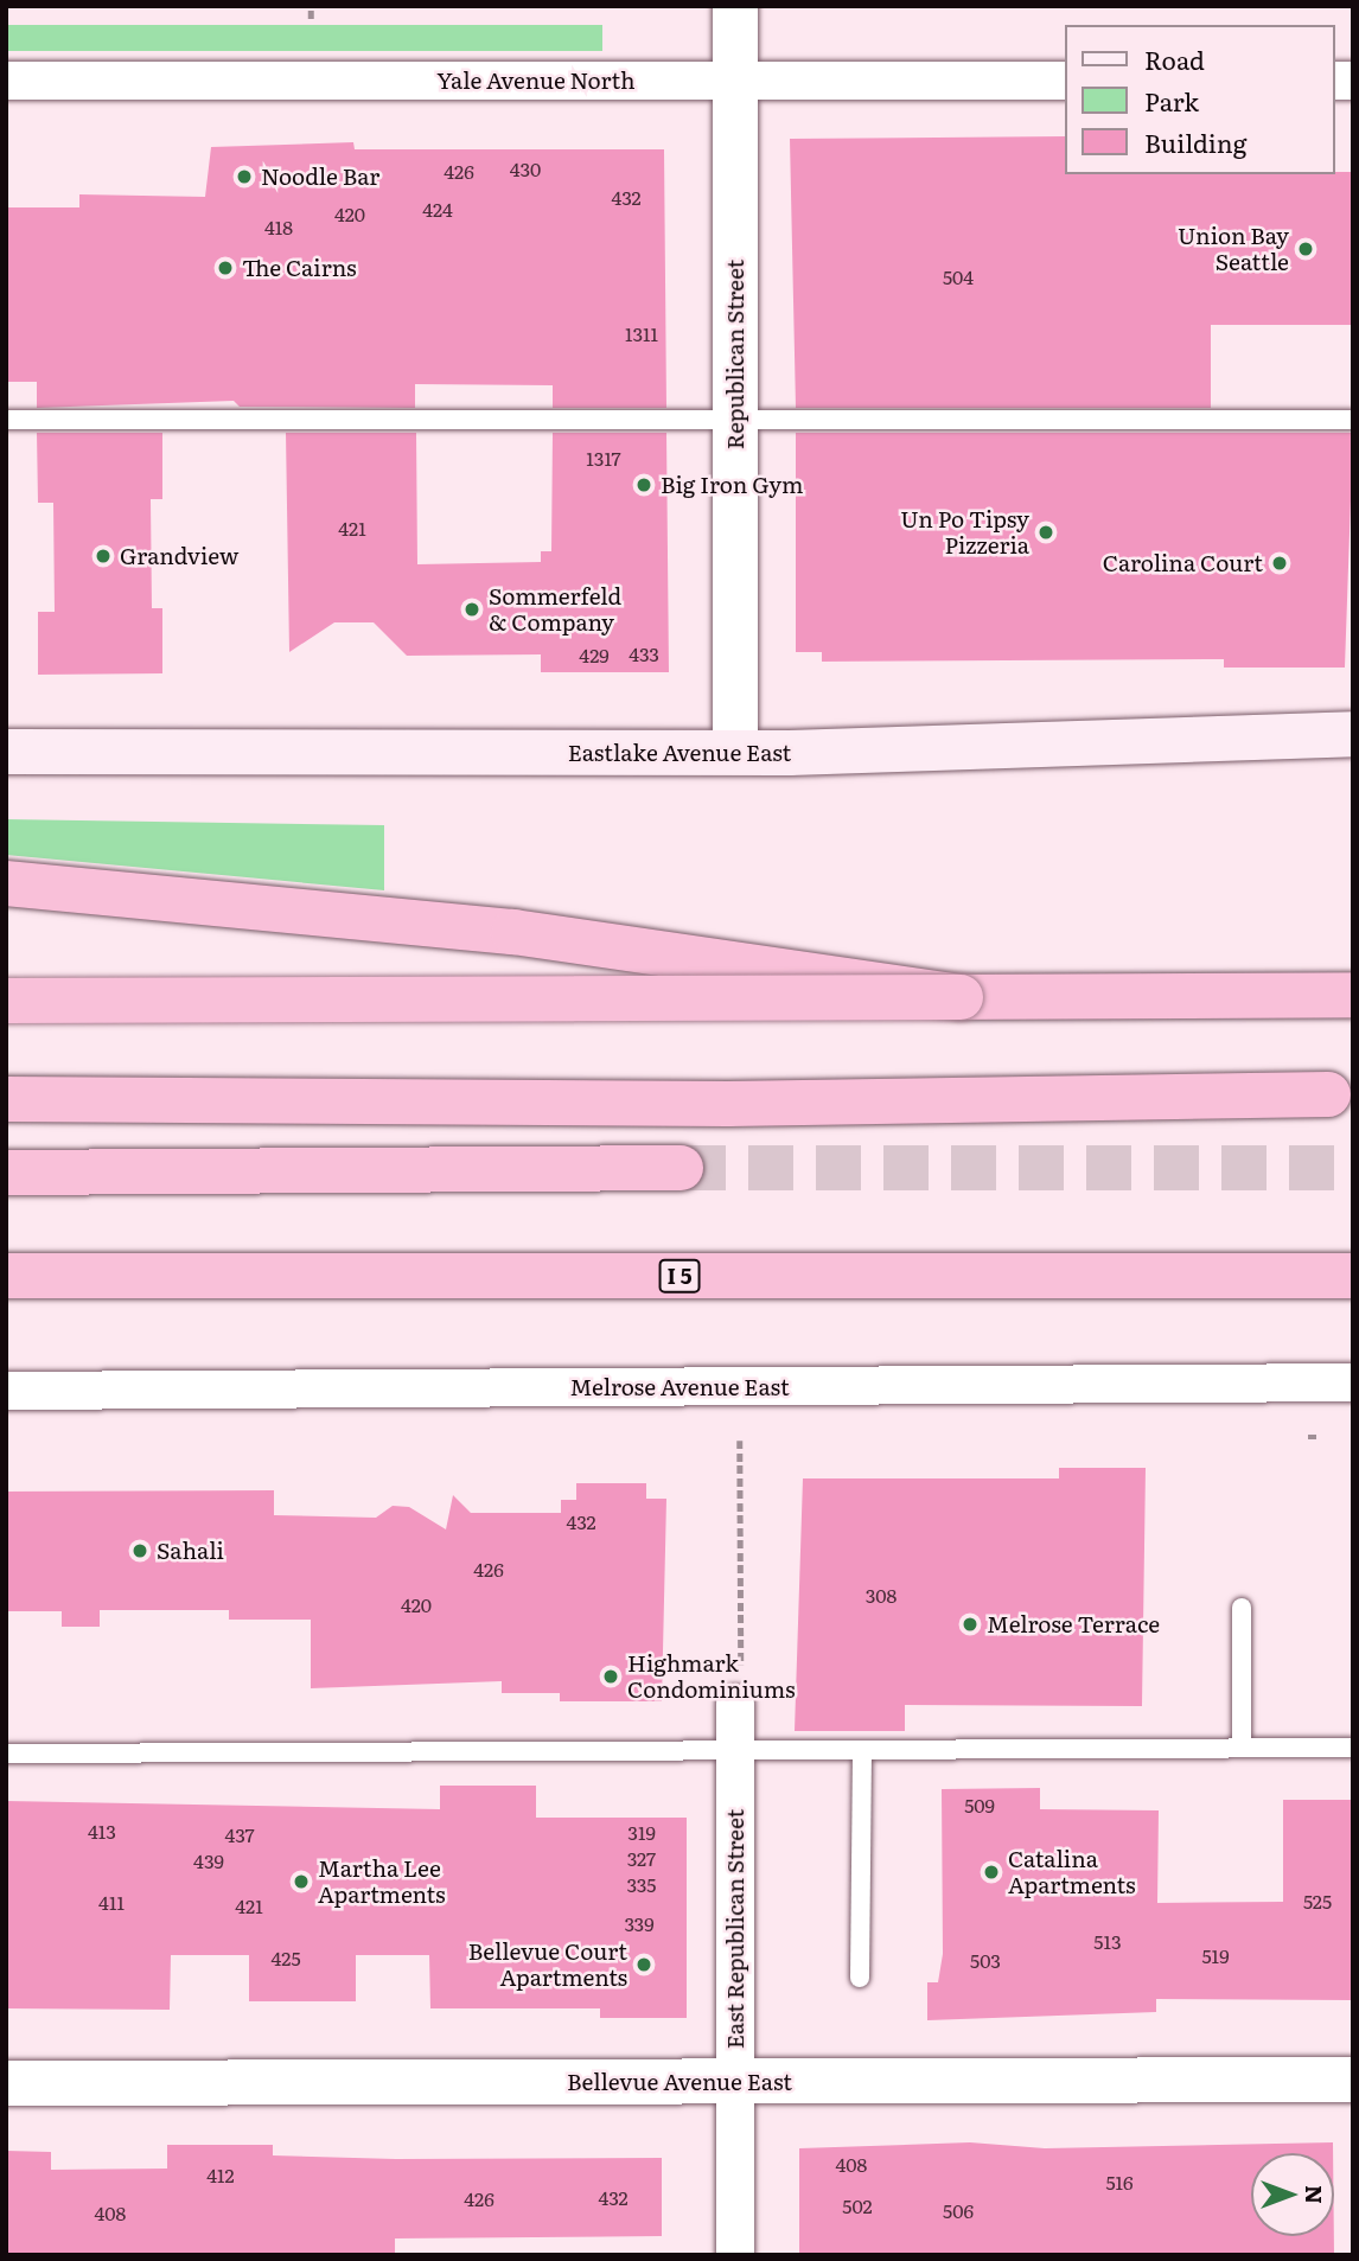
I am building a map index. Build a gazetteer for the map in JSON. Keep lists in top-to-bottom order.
{
  "streets": {
    "highway": ["I 5"],
    "main road": ["Eastlake Avenue East"],
    "street": [
      "Yale Avenue North",
      "Republican Street",
      "Melrose Avenue East",
      "East Republican Street",
      "Bellevue Avenue East"
    ]
  },
  "crossings": [
    ["Yale Avenue North", "Republican Street"],
    ["Republican Street", "Eastlake Avenue East"],
    ["East Republican Street", "Bellevue Avenue East"]
  ],
  "places": [
    "Noodle Bar",
    "Union Bay Seattle",
    "The Cairns",
    "Big Iron Gym",
    "Un Po Tipsy Pizzeria",
    "Grandview",
    "Carolina Court",
    "Sommerfeld & Company",
    "Sahali",
    "Melrose Terrace",
    "Highmark Condominiums",
    "Catalina Apartments",
    "Martha Lee Apartments",
    "Bellevue Court Apartments"
  ],
  "house_numbers": [
    "430",
    "426",
    "432",
    "424",
    "420",
    "418",
    "504",
    "1311",
    "1317",
    "421",
    "433",
    "429",
    "432",
    "426",
    "308",
    "420",
    "509",
    "413",
    "319",
    "437",
    "327",
    "439",
    "335",
    "525",
    "411",
    "421",
    "339",
    "513",
    "519",
    "425",
    "503",
    "408",
    "412",
    "516",
    "432",
    "426",
    "502",
    "506",
    "408"
  ],
  "legend": ["Road", "Park", "Building"],
  "north": "right"
}
